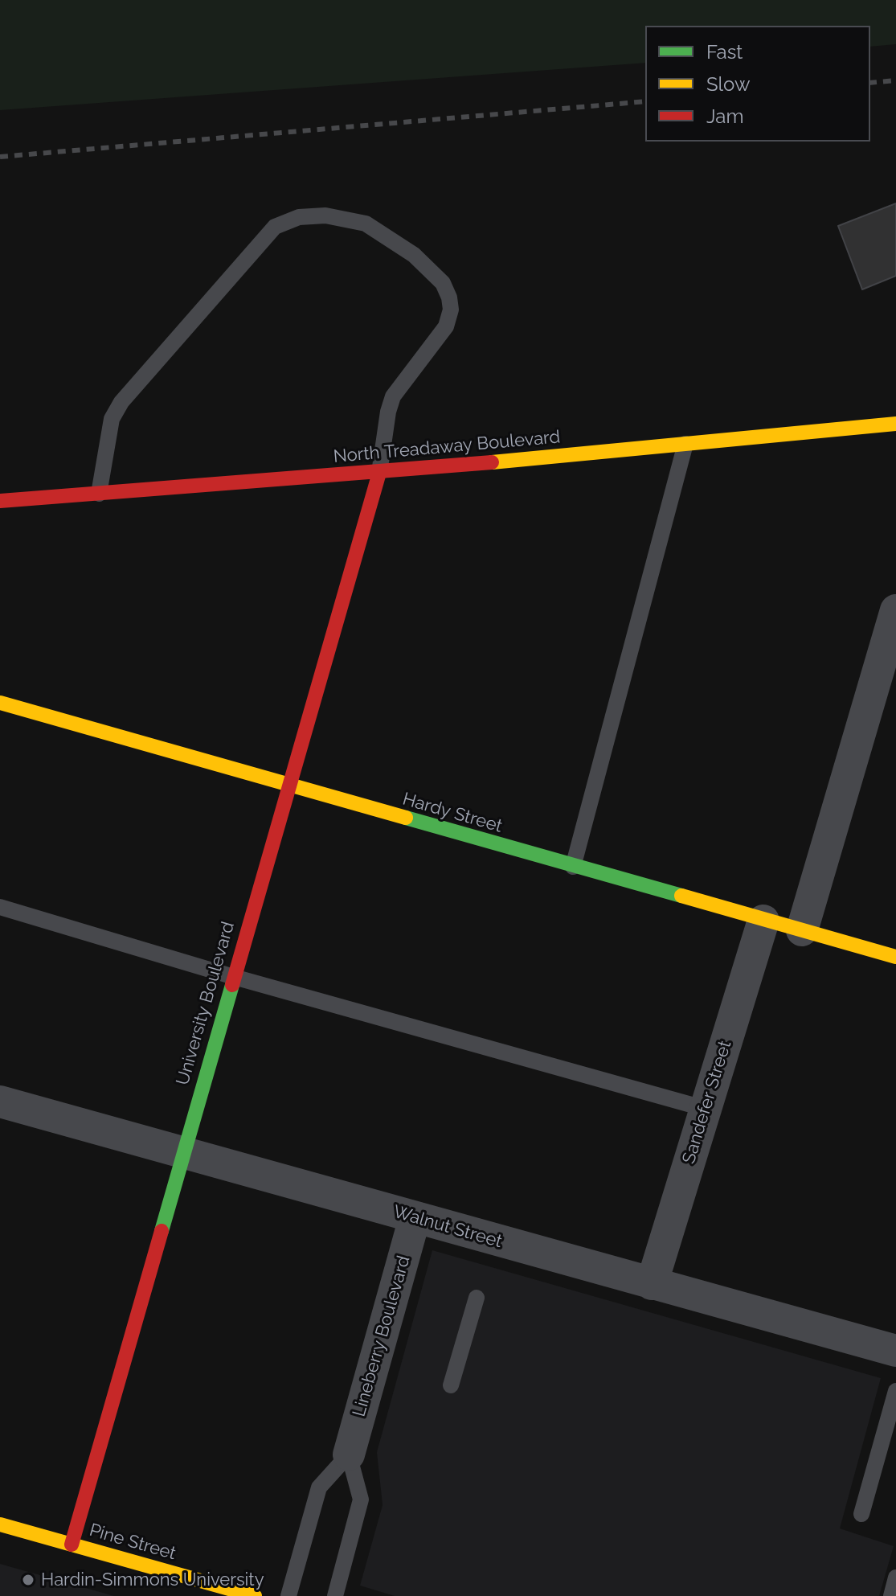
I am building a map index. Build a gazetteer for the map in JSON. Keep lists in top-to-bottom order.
{
  "streets": {
    "street": [
      "North Treadaway Boulevard",
      "Hardy Street",
      "University Boulevard",
      "Sandefer Street",
      "Walnut Street",
      "Lineberry Boulevard",
      "Pine Street"
    ]
  },
  "crossings": [
    ["North Treadaway Boulevard", "University Boulevard"],
    ["Hardy Street", "University Boulevard"],
    ["Hardy Street", "Sandefer Street"],
    ["University Boulevard", "Walnut Street"],
    ["University Boulevard", "Pine Street"],
    ["Sandefer Street", "Walnut Street"],
    ["Walnut Street", "Lineberry Boulevard"]
  ],
  "places": ["Hardin-Simmons University"],
  "legend": ["Fast", "Slow", "Jam"]
}
